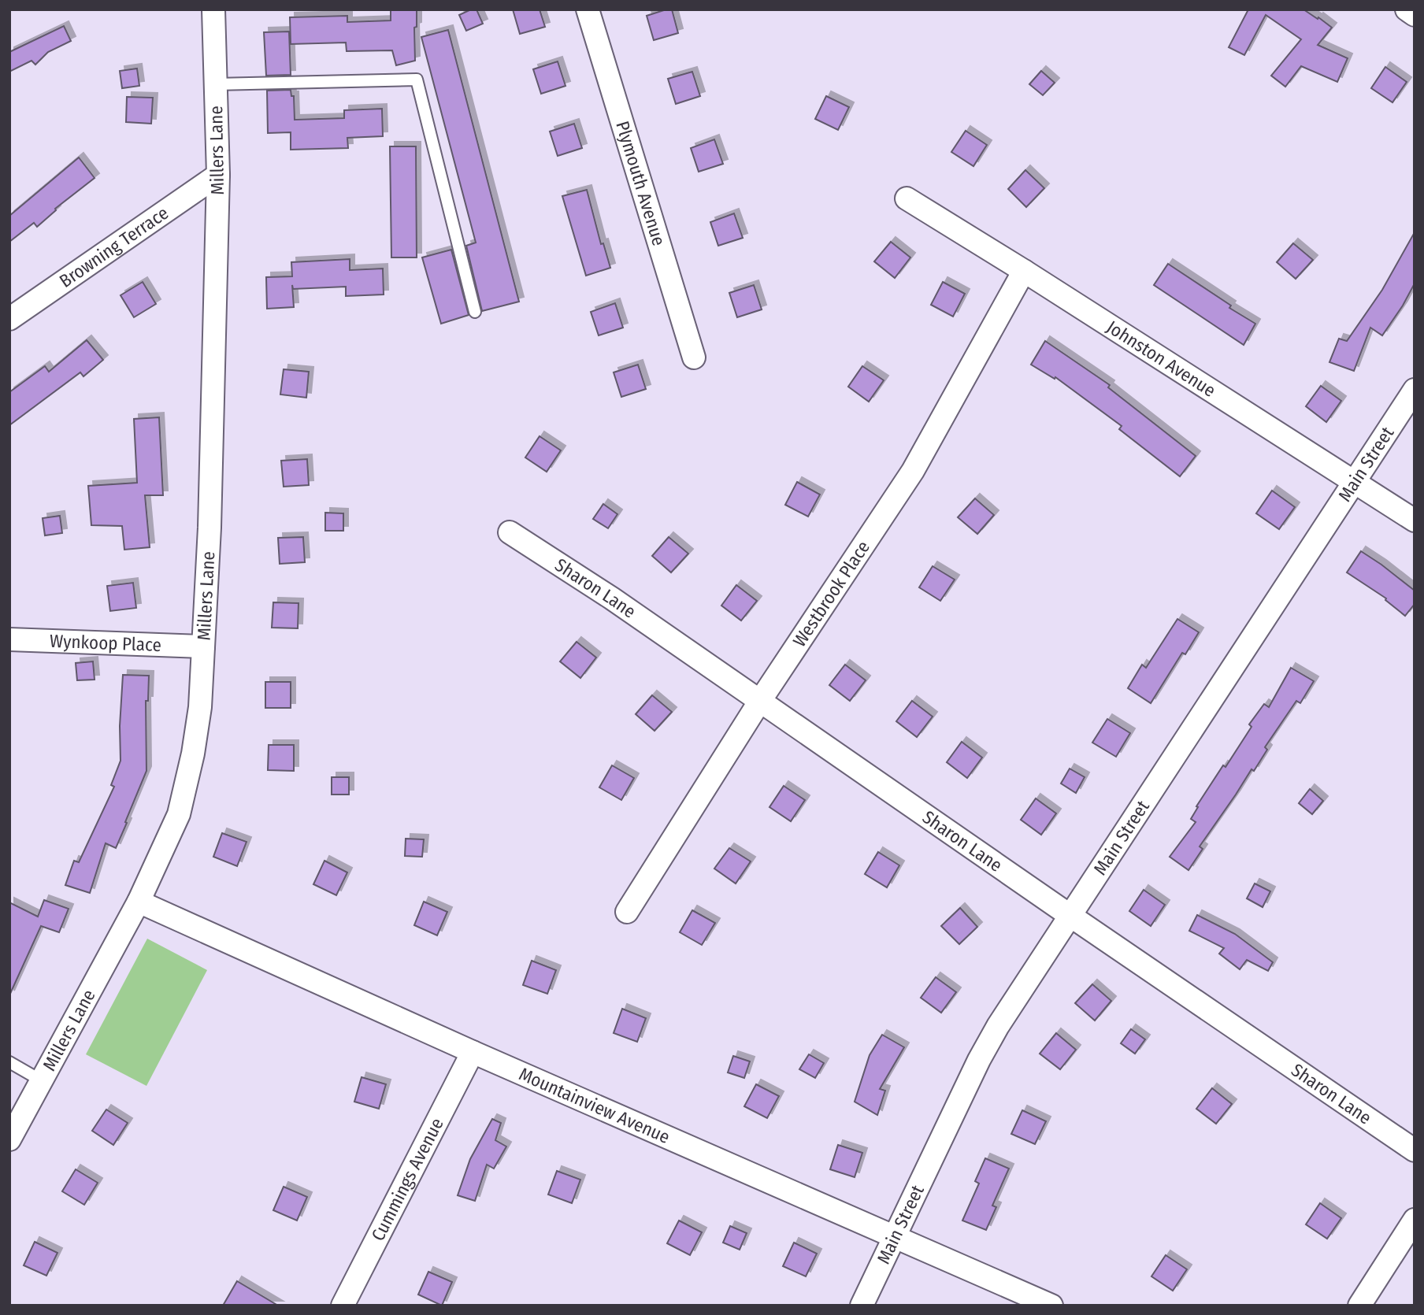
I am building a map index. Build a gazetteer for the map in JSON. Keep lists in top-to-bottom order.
{
  "streets": {
    "street": [
      "Millers Lane",
      "Plymouth Avenue",
      "Browning Terrace",
      "Johnston Avenue",
      "Main Street",
      "Sharon Lane",
      "Westbrook Place",
      "Wynkoop Place",
      "Mountainview Avenue",
      "Cummings Avenue"
    ]
  },
  "crossings": [
    ["Millers Lane", "Browning Terrace"],
    ["Millers Lane", "Wynkoop Place"],
    ["Millers Lane", "Mountainview Avenue"],
    ["Johnston Avenue", "Main Street"],
    ["Johnston Avenue", "Westbrook Place"],
    ["Main Street", "Sharon Lane"],
    ["Main Street", "Mountainview Avenue"],
    ["Sharon Lane", "Westbrook Place"],
    ["Mountainview Avenue", "Cummings Avenue"]
  ]
}
